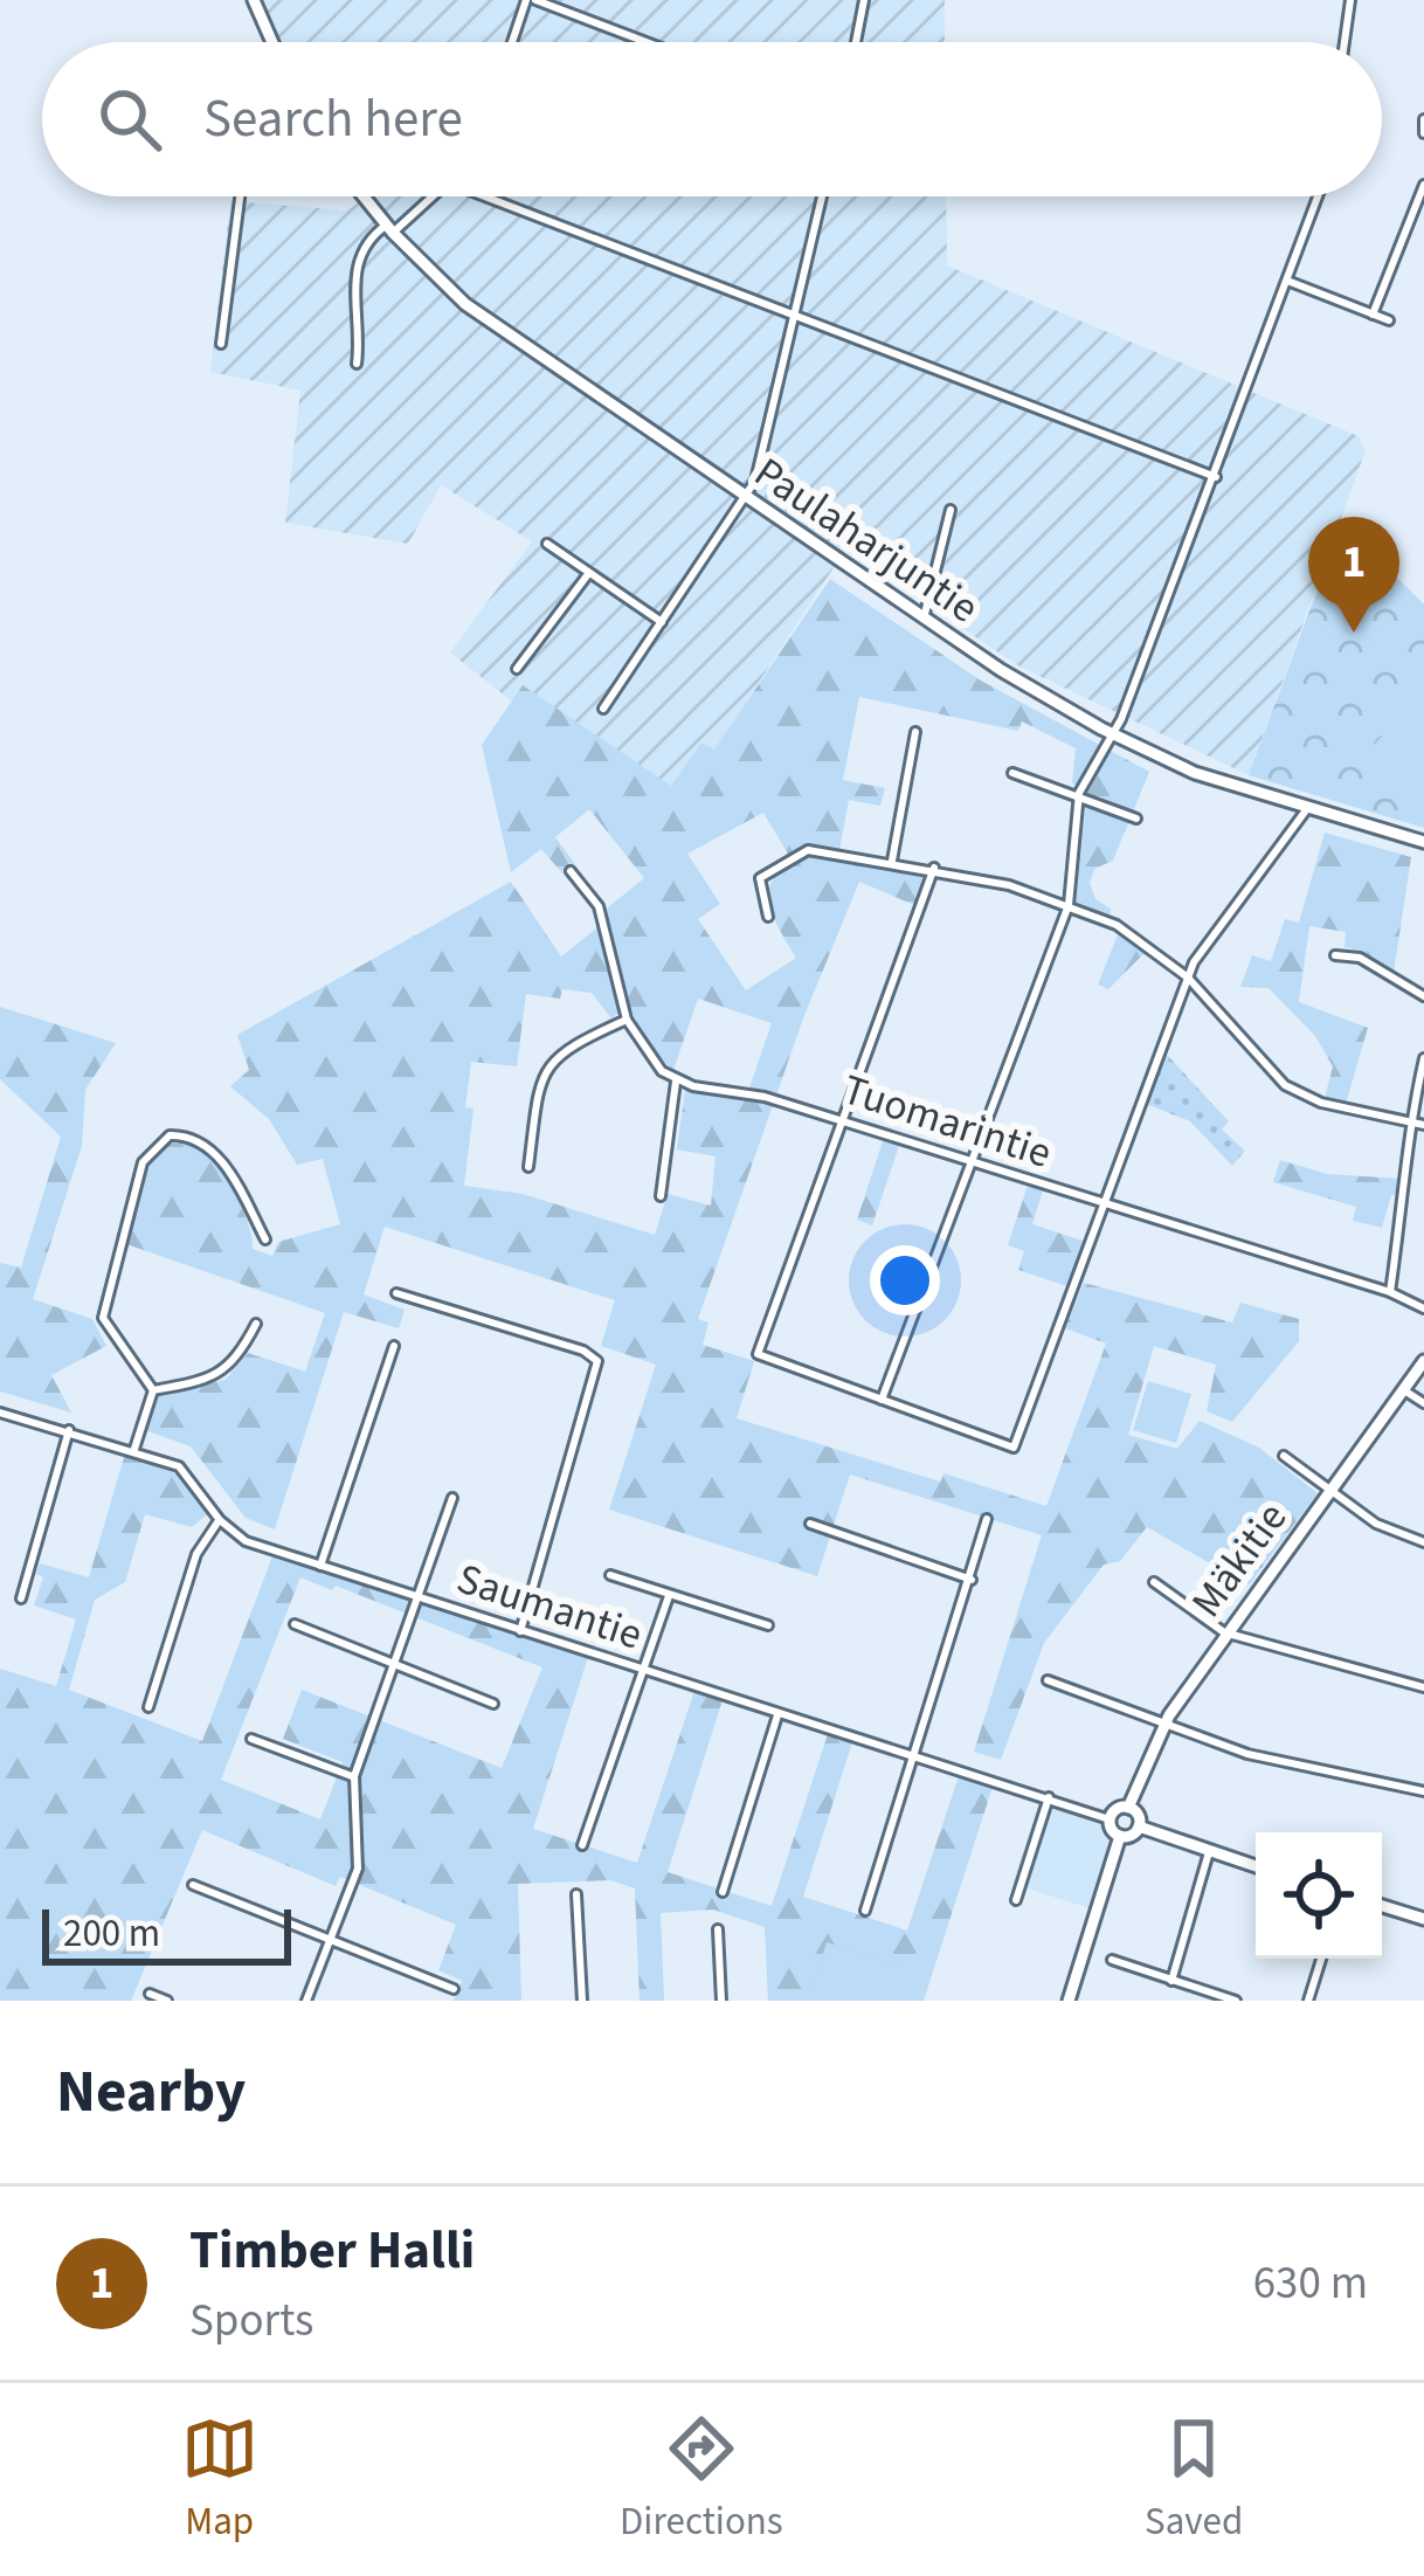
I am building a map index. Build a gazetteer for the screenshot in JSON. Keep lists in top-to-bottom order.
{
  "streets": {
    "main road": ["Paulaharjuntie", "Mäkitie"],
    "street": ["Tuomarintie", "Saumantie"]
  },
  "scale_bar": "200 m",
  "page": {
    "search": "Search here",
    "pins": "1",
    "scale": "200 m",
    "heading": "Nearby",
    "list": [
      {
        "mark": "1",
        "name": "Timber Halli",
        "note": "Sports",
        "value": "630 m"
      }
    ],
    "nav": ["Map", "Directions", "Saved"]
  }
}
